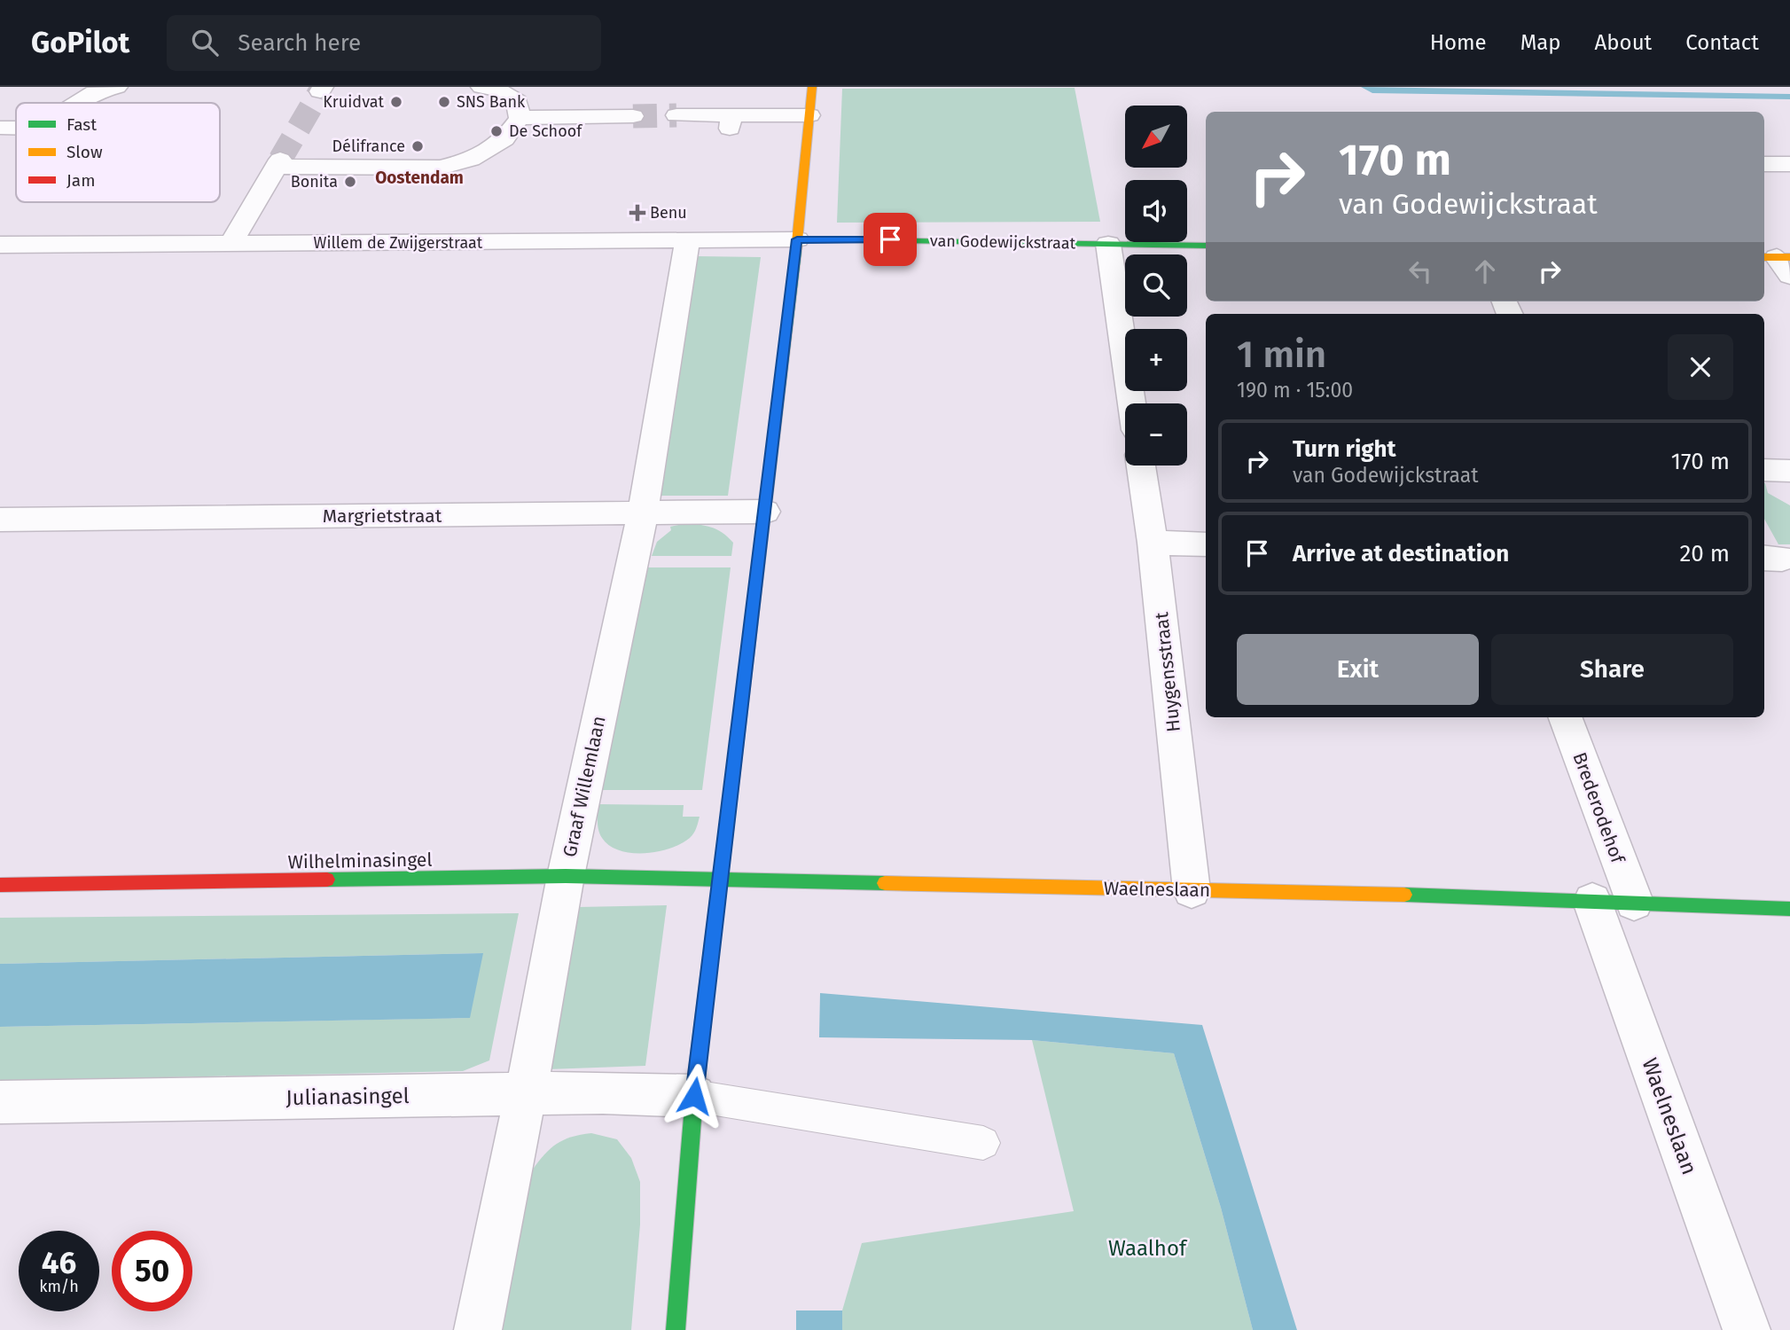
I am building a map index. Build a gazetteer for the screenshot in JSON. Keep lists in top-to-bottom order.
{
  "streets": {
    "street": [
      "van Godewijckstraat",
      "Willem de Zwijgerstraat",
      "Margrietstraat",
      "Huygensstraat",
      "Graaf Willemlaan",
      "Brederodehof",
      "Wilhelminasingel",
      "Waelneslaan",
      "Julianasingel"
    ]
  },
  "crossings": [
    ["van Godewijckstraat", "Willem de Zwijgerstraat"],
    ["Willem de Zwijgerstraat", "Graaf Willemlaan"],
    ["Margrietstraat", "Graaf Willemlaan"],
    ["Huygensstraat", "Waelneslaan"],
    ["Graaf Willemlaan", "Wilhelminasingel"],
    ["Graaf Willemlaan", "Julianasingel"],
    ["Brederodehof", "Waelneslaan"],
    ["Wilhelminasingel", "Waelneslaan"]
  ],
  "districts": ["Oostendam"],
  "parks": ["Waalhof"],
  "places": {
    "other": [
      "Kruidvat",
      "SNS Bank",
      "De Schoof",
      "Délifrance",
      "Bonita"
    ],
    "health": ["Benu"]
  },
  "legend": ["Fast", "Slow", "Jam"],
  "north": "bottom left",
  "page": {
    "header": "GoPilot",
    "search": "Search here",
    "nav": [
      "Home",
      "Map",
      "About",
      "Contact"
    ],
    "map_buttons": ["+", "−"],
    "turn": ["170 m", "van Godewijckstraat"],
    "heading": ["1 min", "190 m · 15:00"],
    "list": [
      {
        "name": "Turn right",
        "note": "van Godewijckstraat",
        "value": "170 m"
      },
      {
        "name": "Arrive at destination",
        "value": "20 m"
      }
    ],
    "buttons": ["Exit", "Share"],
    "speed": "46 km/h",
    "limit": "50"
  }
}
